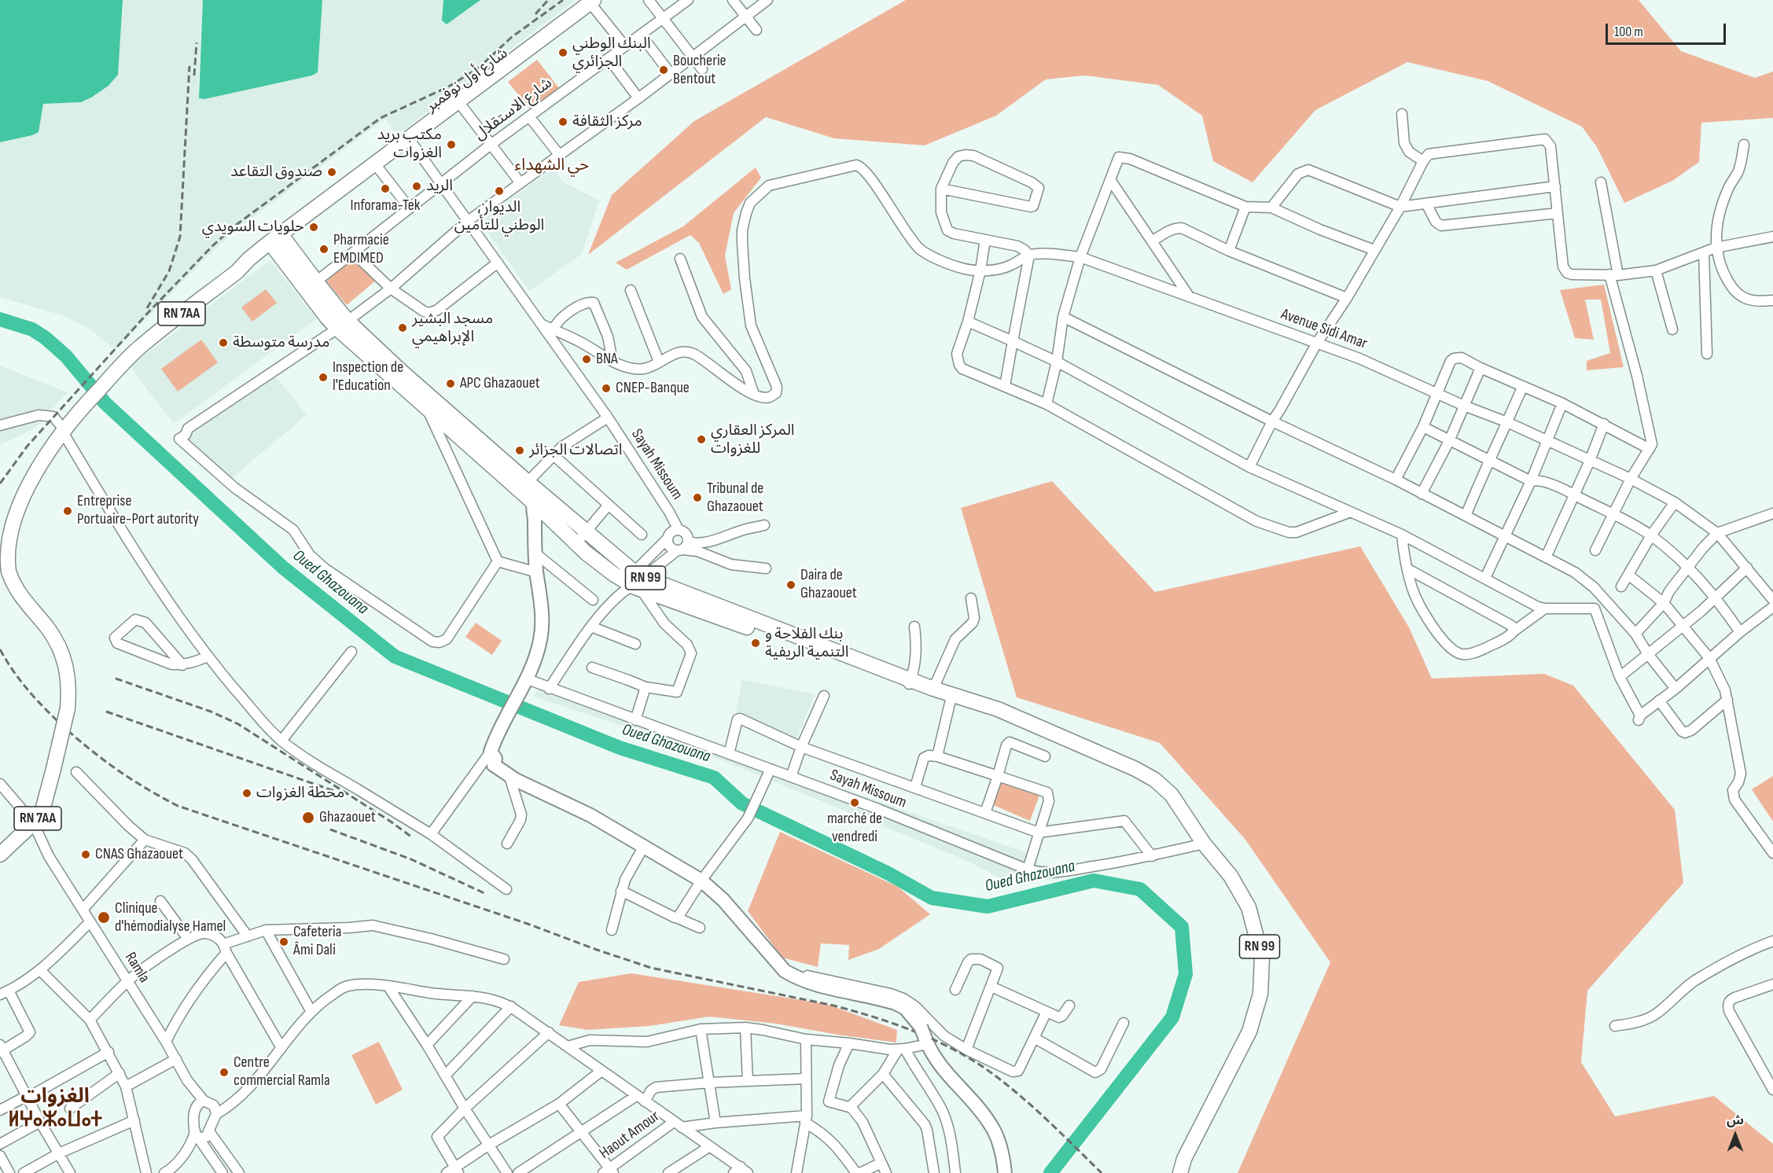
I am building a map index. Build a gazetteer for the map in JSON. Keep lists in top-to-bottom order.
{
  "streets": {
    "main road": ["شارع أول نوفمبر", "RN 7AA", "RN 99"],
    "street": [
      "شارع الاستقلال",
      "Avenue Sidi Amar",
      "Sayah Missoum",
      "Ramla",
      "Haout Amour"
    ]
  },
  "crossings": [
    ["شارع أول نوفمبر", "RN 7AA"],
    ["شارع أول نوفمبر", "Sayah Missoum"],
    ["شارع أول نوفمبر", "RN 99"],
    ["شارع الاستقلال", "Sayah Missoum"],
    ["شارع الاستقلال", "RN 99"],
    ["RN 7AA", "RN 99"],
    ["RN 7AA", "Ramla"],
    ["Sayah Missoum", "RN 99"]
  ],
  "districts": ["حي الشهداء", "الغزوات ⵍⵖⴰⵣⴰⵡⴰⵜ"],
  "water": ["Oued Ghazouana"],
  "places": [
    "البنك الوطني الجزائري",
    "Boucherie Bentout",
    "مركز الثقافة",
    "مكتب بريد الغزوات",
    "صندوق التقاعد",
    "الريد",
    "Inforama-Tek",
    "الديوان الوطني للتأمين",
    "حلويات السويدي",
    "Pharmacie EMDIMED",
    "مسجد البشير الإبراهيمي",
    "مدرسة متوسطة",
    "BNA",
    "Inspection de l'Education",
    "APC Ghazaouet",
    "CNEP-Banque",
    "المركز العقاري للغزوات",
    "اتصالات الجزائر",
    "Tribunal de Ghazaouet",
    "Entreprise Portuaire-Port autority",
    "Daira de Ghazaouet",
    "بنك الفلاحة و التنمية الريفية",
    "محطة الغزوات",
    "marché de vendredi",
    "Ghazaouet",
    "CNAS Ghazaouet",
    "Clinique d'hémodialyse Hamel",
    "Cafeteria Âmi Dali",
    "Centre commercial Ramla"
  ],
  "scale_bar": "100 m",
  "north": "top"
}
